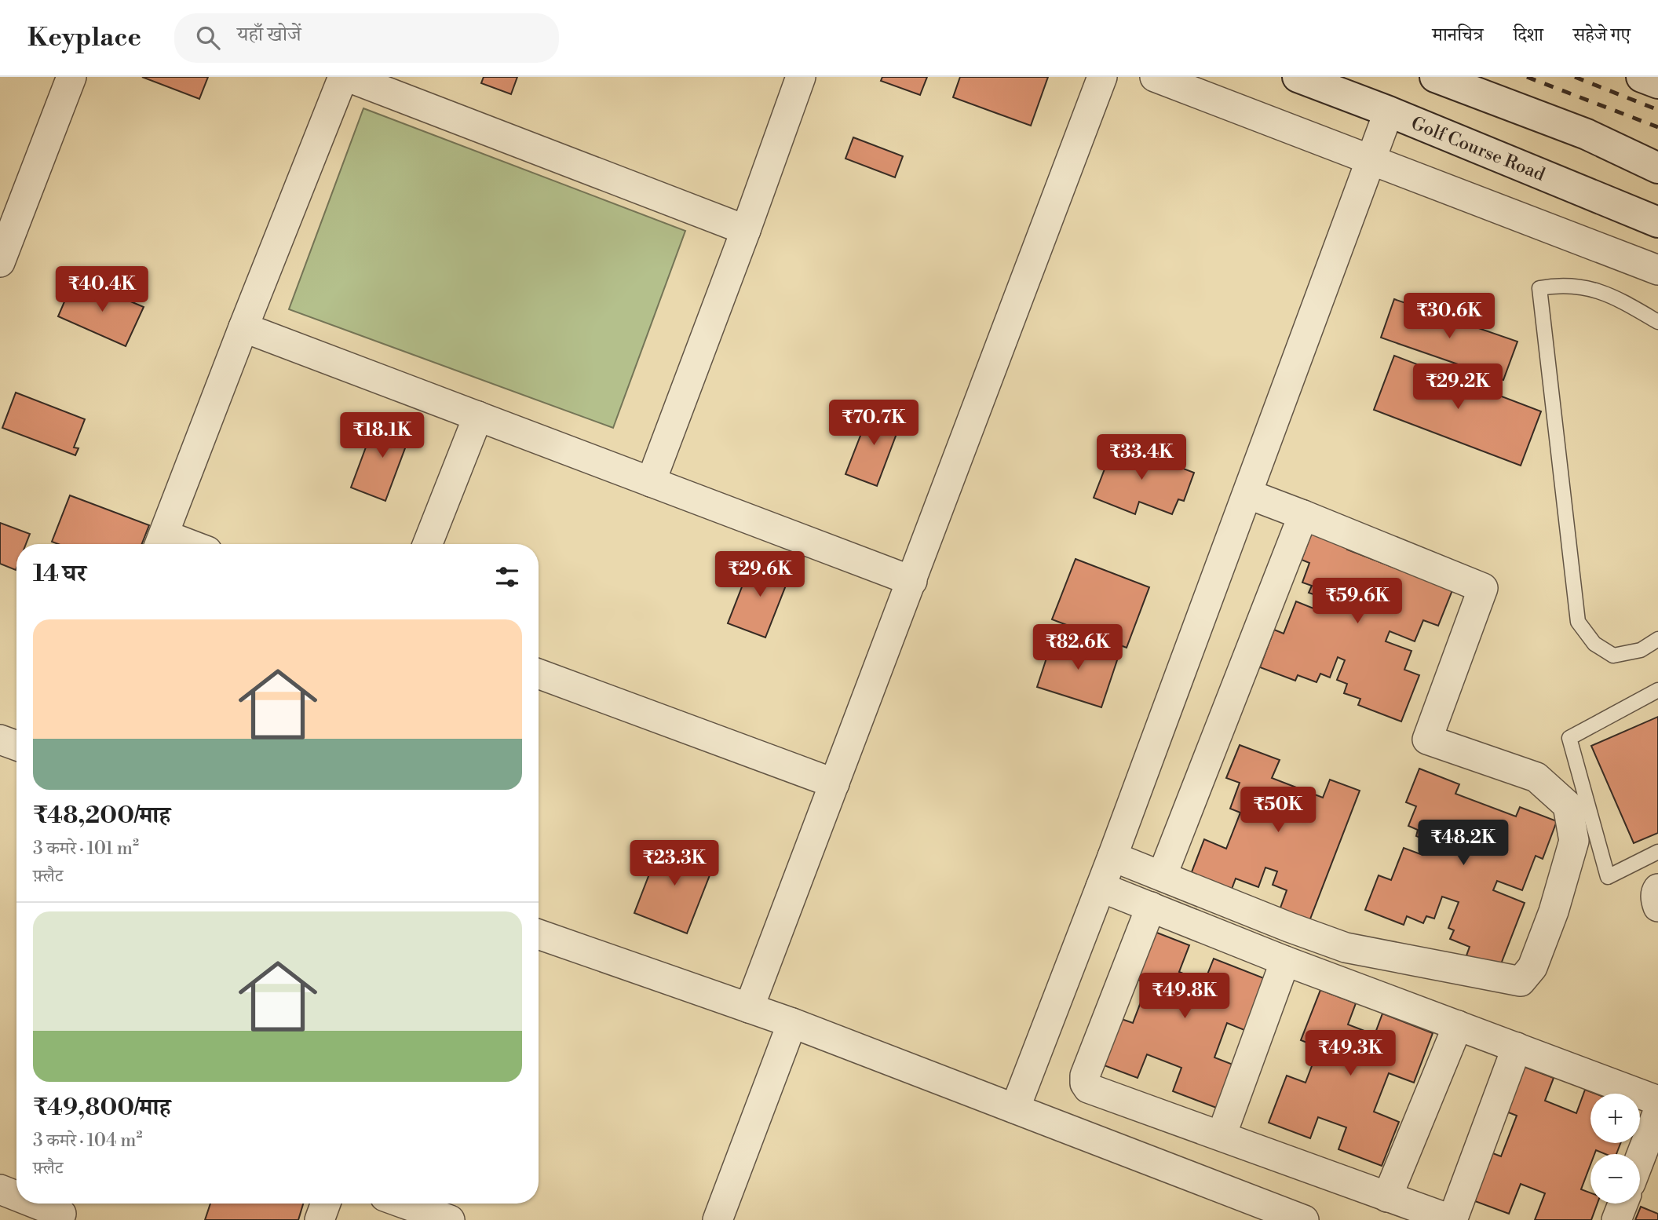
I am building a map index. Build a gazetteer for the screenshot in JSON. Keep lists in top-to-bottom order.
{
  "streets": {
    "street": ["Golf Course Road"]
  },
  "page": {
    "header": "Keyplace",
    "search": "यहाँ खोजें",
    "nav": ["मानचित्र", "दिशा", "सहेजे गए"],
    "price": [
      "₹40.4K",
      "₹30.6K",
      "₹29.2K",
      "₹70.7K",
      "₹18.1K",
      "₹33.4K",
      "₹29.6K",
      "₹59.6K",
      "₹82.6K",
      "₹50K",
      "₹48.2K",
      "₹23.3K",
      "₹49.8K",
      "₹49.3K"
    ],
    "heading": "14 घर",
    "list": [
      {
        "name": "₹48,200/माह",
        "note": "3 कमरे · 101 m² · फ़्लैट"
      },
      {
        "name": "₹49,800/माह",
        "note": "3 कमरे · 104 m² · फ़्लैट"
      }
    ],
    "map_buttons": ["+", "−"]
  }
}
